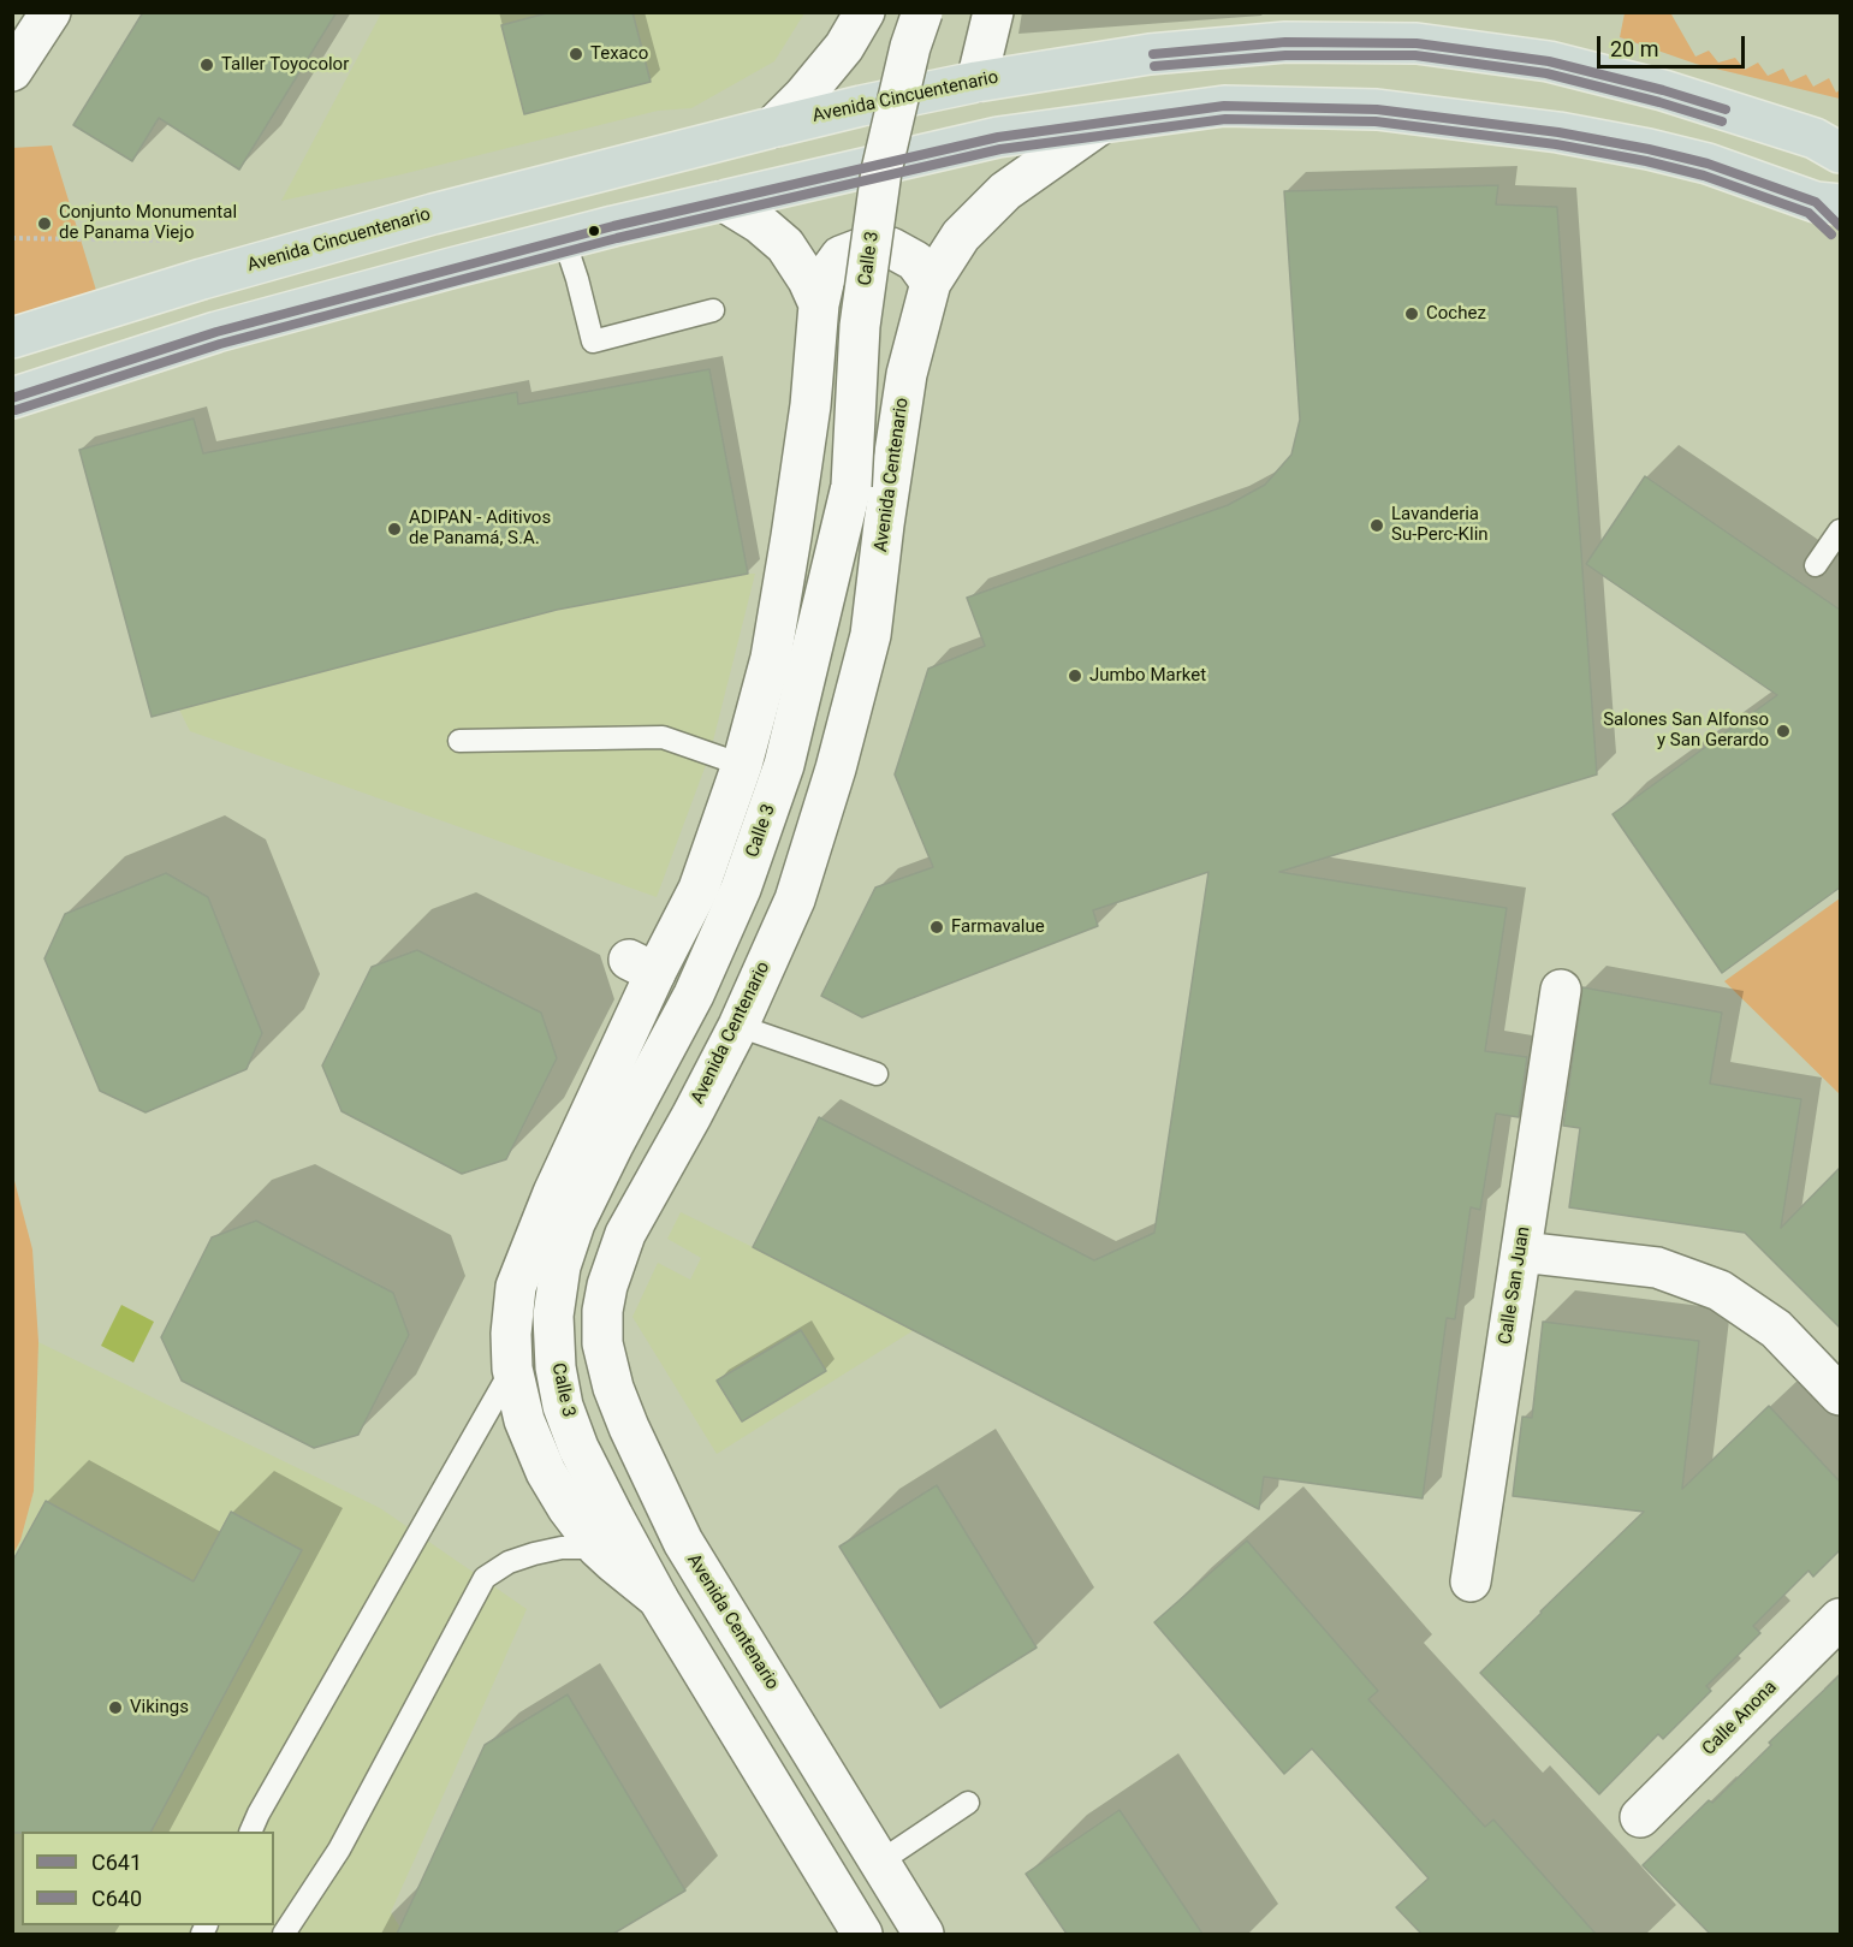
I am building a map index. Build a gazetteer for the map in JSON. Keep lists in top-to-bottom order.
{
  "streets": {
    "main road": [
      "Avenida Cincuentenario",
      "Calle 3",
      "Avenida Centenario",
      "Calle San Juan",
      "Calle Anona"
    ]
  },
  "places": [
    "Texaco",
    "Taller Toyocolor",
    "Conjunto Monumental de Panama Viejo",
    "Cochez",
    "Lavanderia Su-Perc-Klin",
    "ADIPAN - Aditivos de Panamá, S.A.",
    "Jumbo Market",
    "Salones San Alfonso y San Gerardo",
    "Farmavalue",
    "Vikings"
  ],
  "lines": ["transit line C641", "transit line C640"],
  "legend": ["C641", "C640"],
  "scale_bar": "20 m"
}
